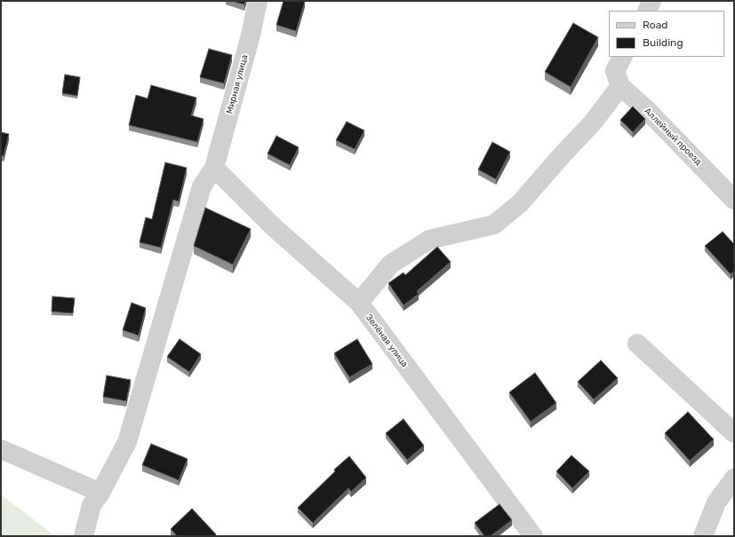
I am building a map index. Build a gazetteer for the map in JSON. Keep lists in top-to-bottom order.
{
  "streets": {
    "street": ["Мирная улица", "Аллейный проезд", "Зелёная улица"]
  },
  "crossings": [
    ["Мирная улица", "Зелёная улица"]
  ],
  "legend": ["Road", "Building"]
}
